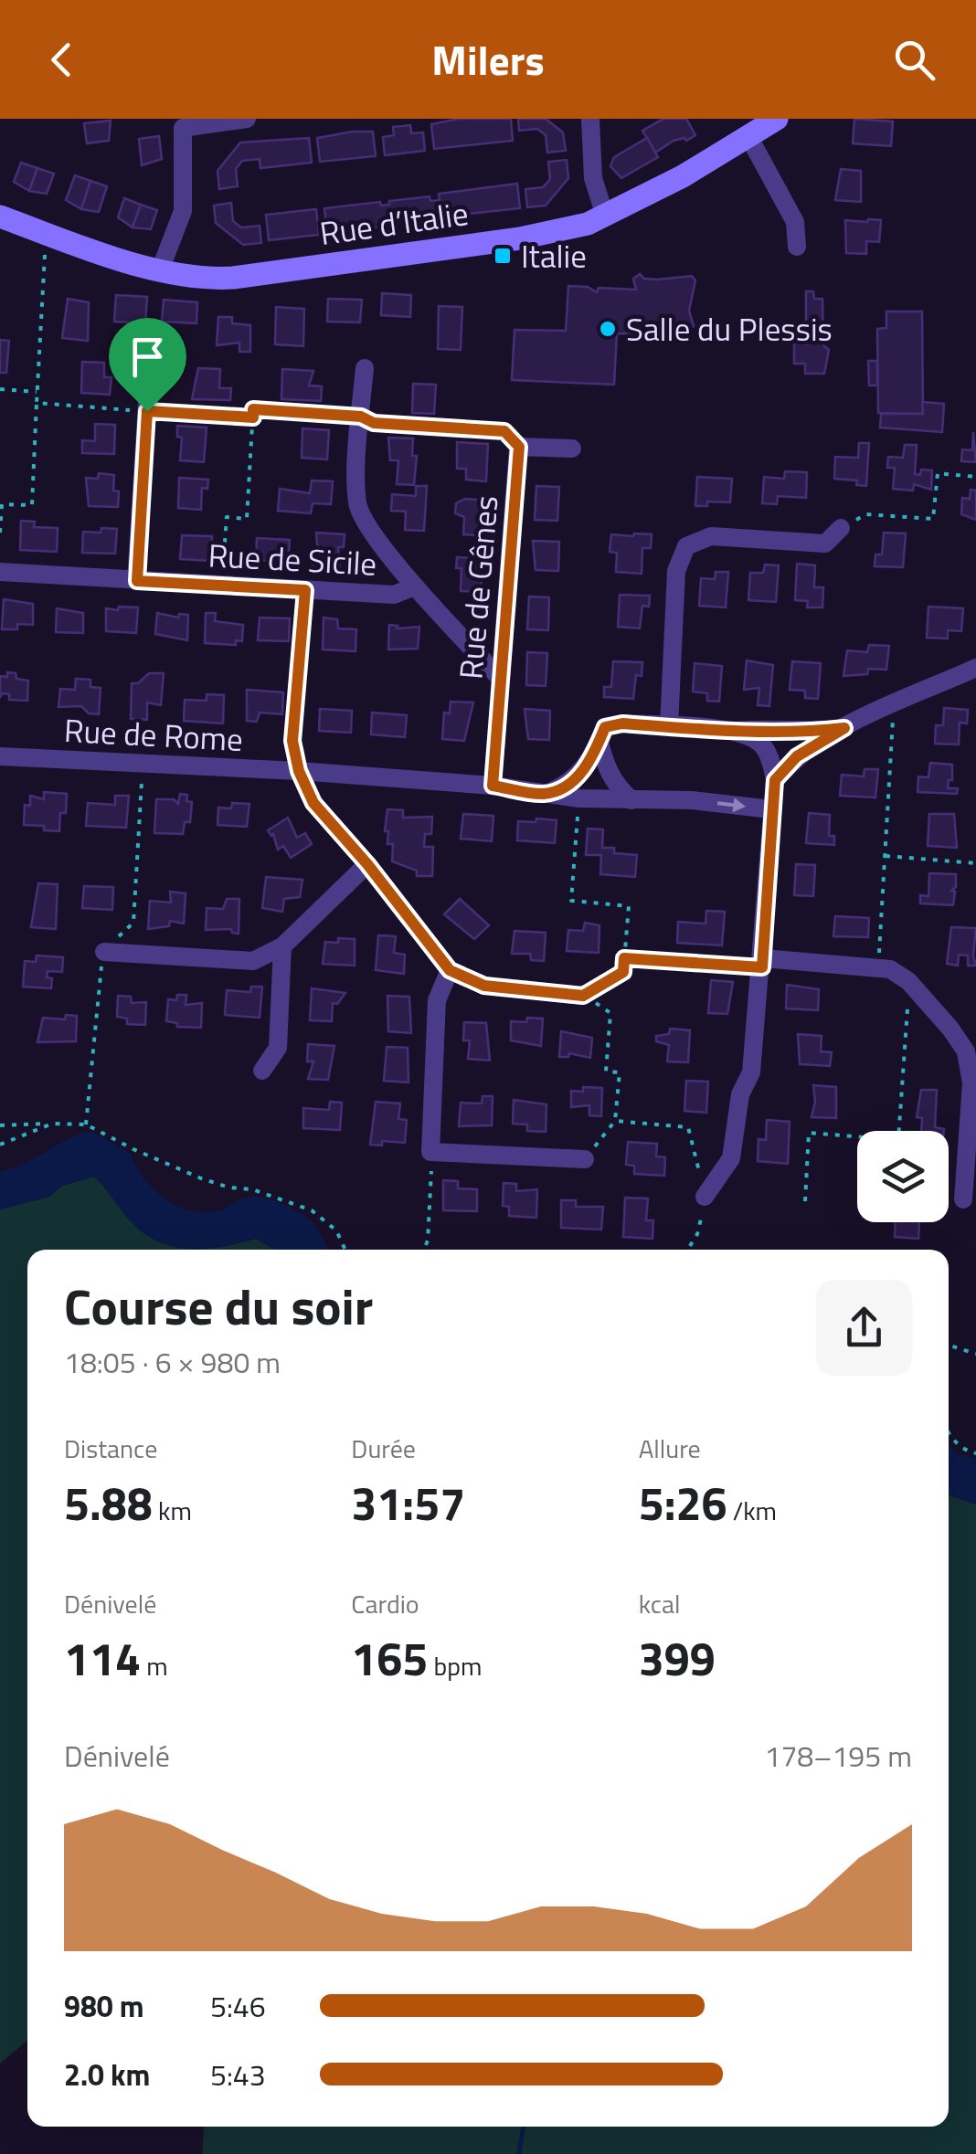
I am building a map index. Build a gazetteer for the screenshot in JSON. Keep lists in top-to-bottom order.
{
  "streets": {
    "street": [
      "Rue d’Italie",
      "Rue de Sicile",
      "Rue de Gênes",
      "Rue de Rome"
    ]
  },
  "crossings": [
    ["Rue de Gênes", "Rue de Rome"]
  ],
  "places": {
    "transit": ["Italie"],
    "other": ["Salle du Plessis"]
  },
  "page": {
    "header": "Milers",
    "heading": ["Course du soir", "18:05 · 6 × 980 m"],
    "stats": [
      ["Distance", "5.88 km"],
      ["Durée", "31:57"],
      ["Allure", "5:26 /km"],
      ["Dénivelé", "114 m"],
      ["Cardio", "165 bpm"],
      ["kcal", "399"]
    ],
    "chart": ["Dénivelé", "178–195 m"],
    "list": [
      {
        "name": "980 m",
        "note": "5:46"
      },
      {
        "name": "2.0 km",
        "note": "5:43"
      }
    ]
  }
}
